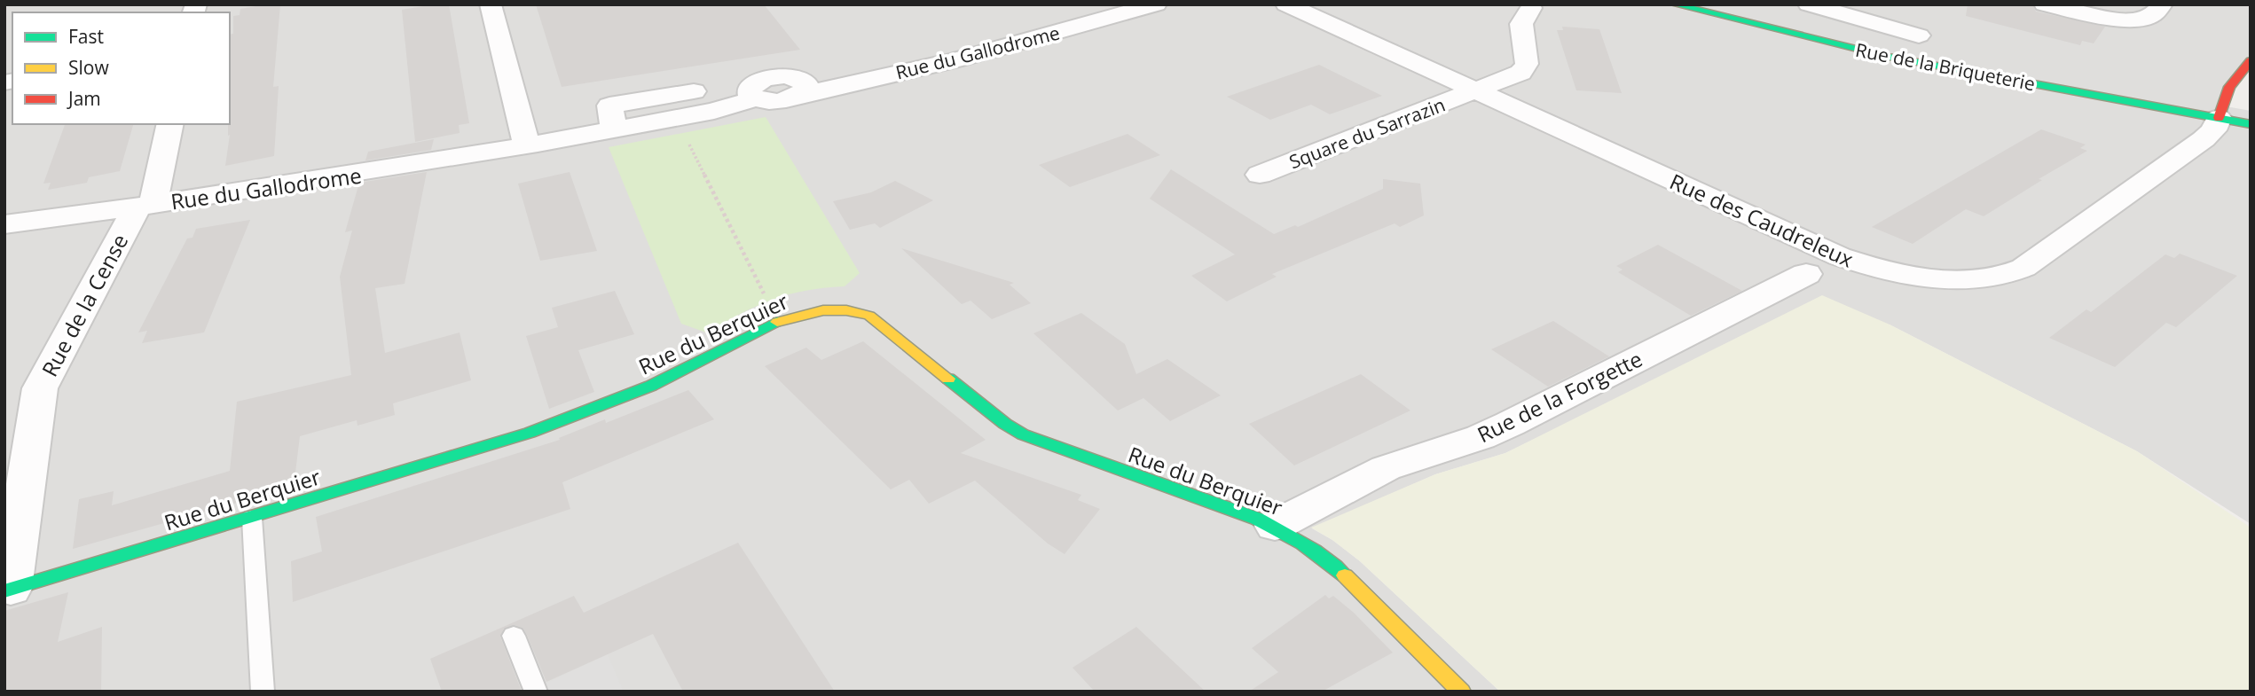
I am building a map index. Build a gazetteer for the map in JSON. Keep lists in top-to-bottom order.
{
  "streets": {
    "street": [
      "Rue du Gallodrome",
      "Rue de la Briqueterie",
      "Square du Sarrazin",
      "Rue des Caudreleux",
      "Rue de la Cense",
      "Rue du Berquier",
      "Rue de la Forgette"
    ]
  },
  "crossings": [
    ["Rue du Gallodrome", "Rue de la Cense"],
    ["Rue de la Briqueterie", "Rue des Caudreleux"],
    ["Square du Sarrazin", "Rue des Caudreleux"],
    ["Rue de la Cense", "Rue du Berquier"],
    ["Rue du Berquier", "Rue de la Forgette"]
  ],
  "legend": ["Fast", "Slow", "Jam"]
}
